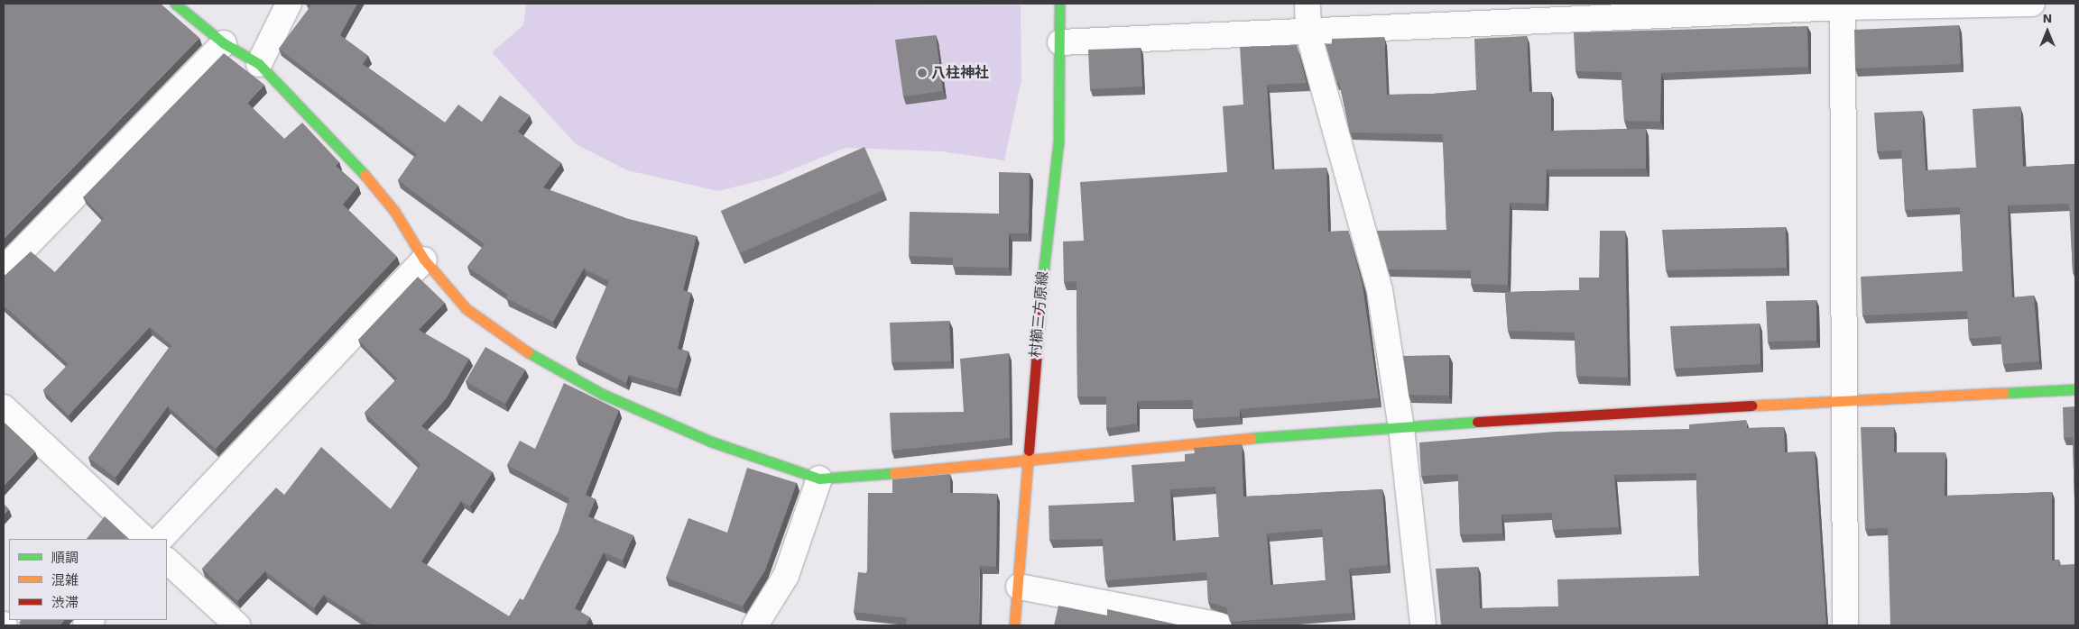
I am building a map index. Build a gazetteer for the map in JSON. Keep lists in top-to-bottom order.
{
  "streets": {
    "street": ["村櫛三方原線"]
  },
  "places": ["八柱神社"],
  "legend": ["順調", "混雑", "渋滞"],
  "north": "top"
}
